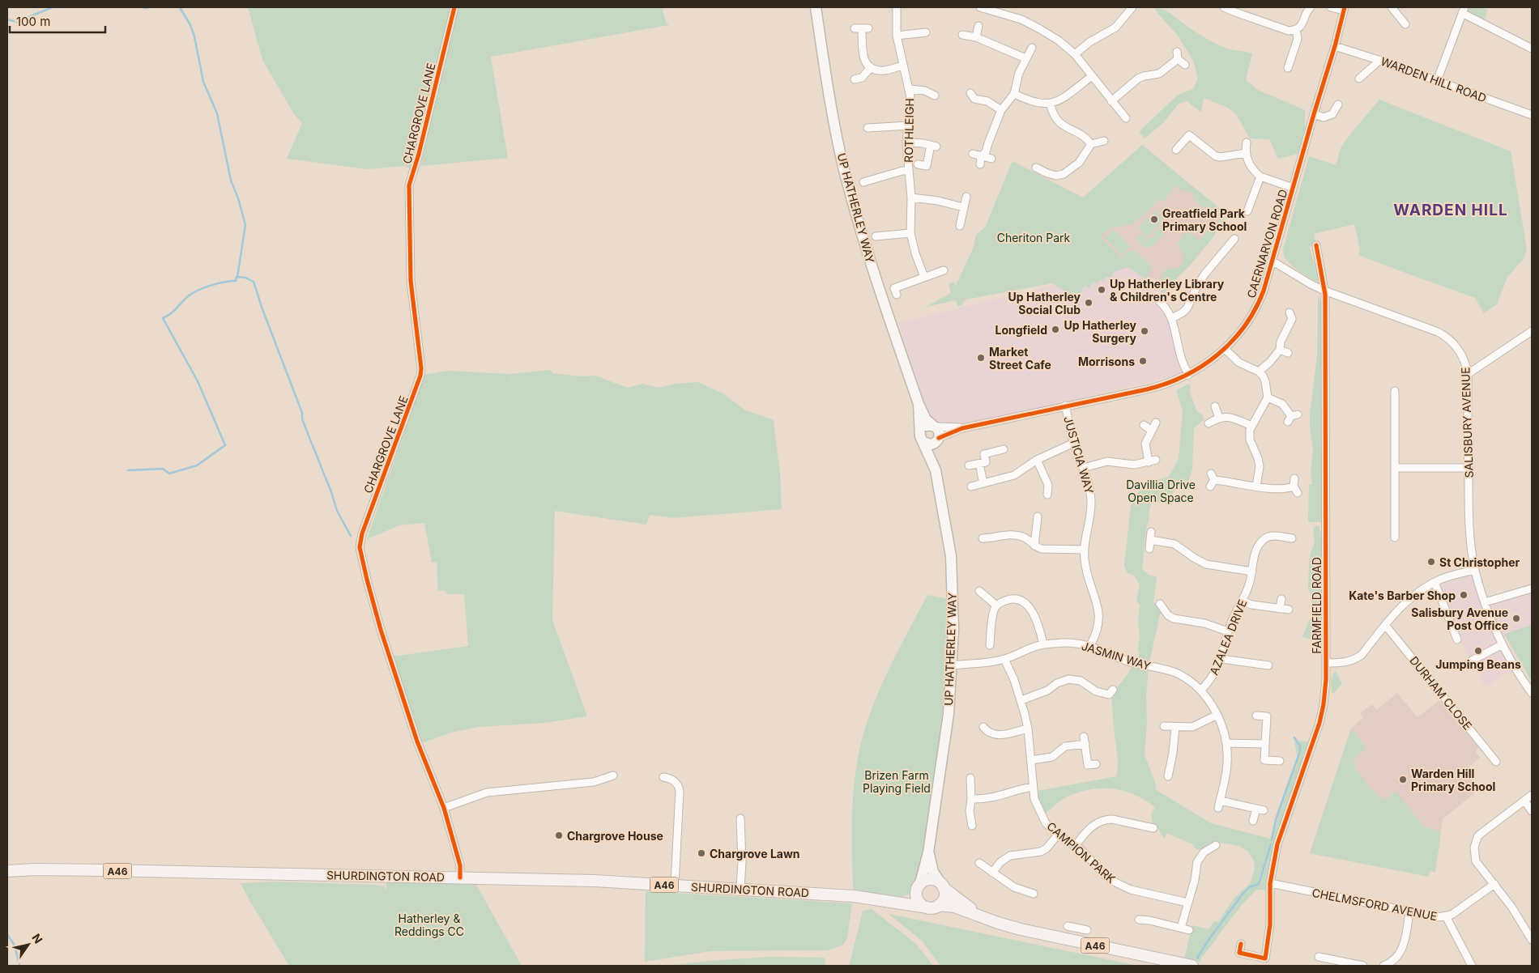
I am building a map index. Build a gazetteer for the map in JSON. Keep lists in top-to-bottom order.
{
  "streets": {
    "main road": ["A46", "SHURDINGTON ROAD"],
    "street": [
      "WARDEN HILL ROAD",
      "CHARGROVE LANE",
      "ROTHLEIGH",
      "UP HATHERLEY WAY",
      "CAERNARVON ROAD",
      "SALISBURY AVENUE",
      "JUSTICIA WAY",
      "FARMFIELD ROAD",
      "AZALEA DRIVE",
      "JASMIN WAY",
      "DURHAM CLOSE",
      "CAMPION PARK",
      "CHELMSFORD AVENUE"
    ]
  },
  "crossings": [
    ["WARDEN HILL ROAD", "CAERNARVON ROAD"],
    ["CHARGROVE LANE", "SHURDINGTON ROAD"],
    ["UP HATHERLEY WAY", "CAERNARVON ROAD"],
    ["UP HATHERLEY WAY", "JASMIN WAY"],
    ["UP HATHERLEY WAY", "SHURDINGTON ROAD"],
    ["CAERNARVON ROAD", "SALISBURY AVENUE"],
    ["CAERNARVON ROAD", "JUSTICIA WAY"],
    ["SALISBURY AVENUE", "FARMFIELD ROAD"],
    ["JUSTICIA WAY", "JASMIN WAY"],
    ["FARMFIELD ROAD", "CHELMSFORD AVENUE"],
    ["AZALEA DRIVE", "JASMIN WAY"],
    ["JASMIN WAY", "CAMPION PARK"]
  ],
  "districts": ["WARDEN HILL"],
  "parks": [
    "Cheriton Park",
    "Davillia Drive Open Space",
    "Brizen Farm Playing Field",
    "Hatherley & Reddings CC"
  ],
  "places": [
    "Greatfield Park Primary School",
    "Up Hatherley Library & Children's Centre",
    "Up Hatherley Social Club",
    "Longfield",
    "Up Hatherley Surgery",
    "Market Street Cafe",
    "Morrisons",
    "St Christopher",
    "Kate's Barber Shop",
    "Salisbury Avenue Post Office",
    "Jumping Beans",
    "Warden Hill Primary School",
    "Chargrove House",
    "Chargrove Lawn"
  ],
  "scale_bar": "100 m",
  "north": "top right"
}
